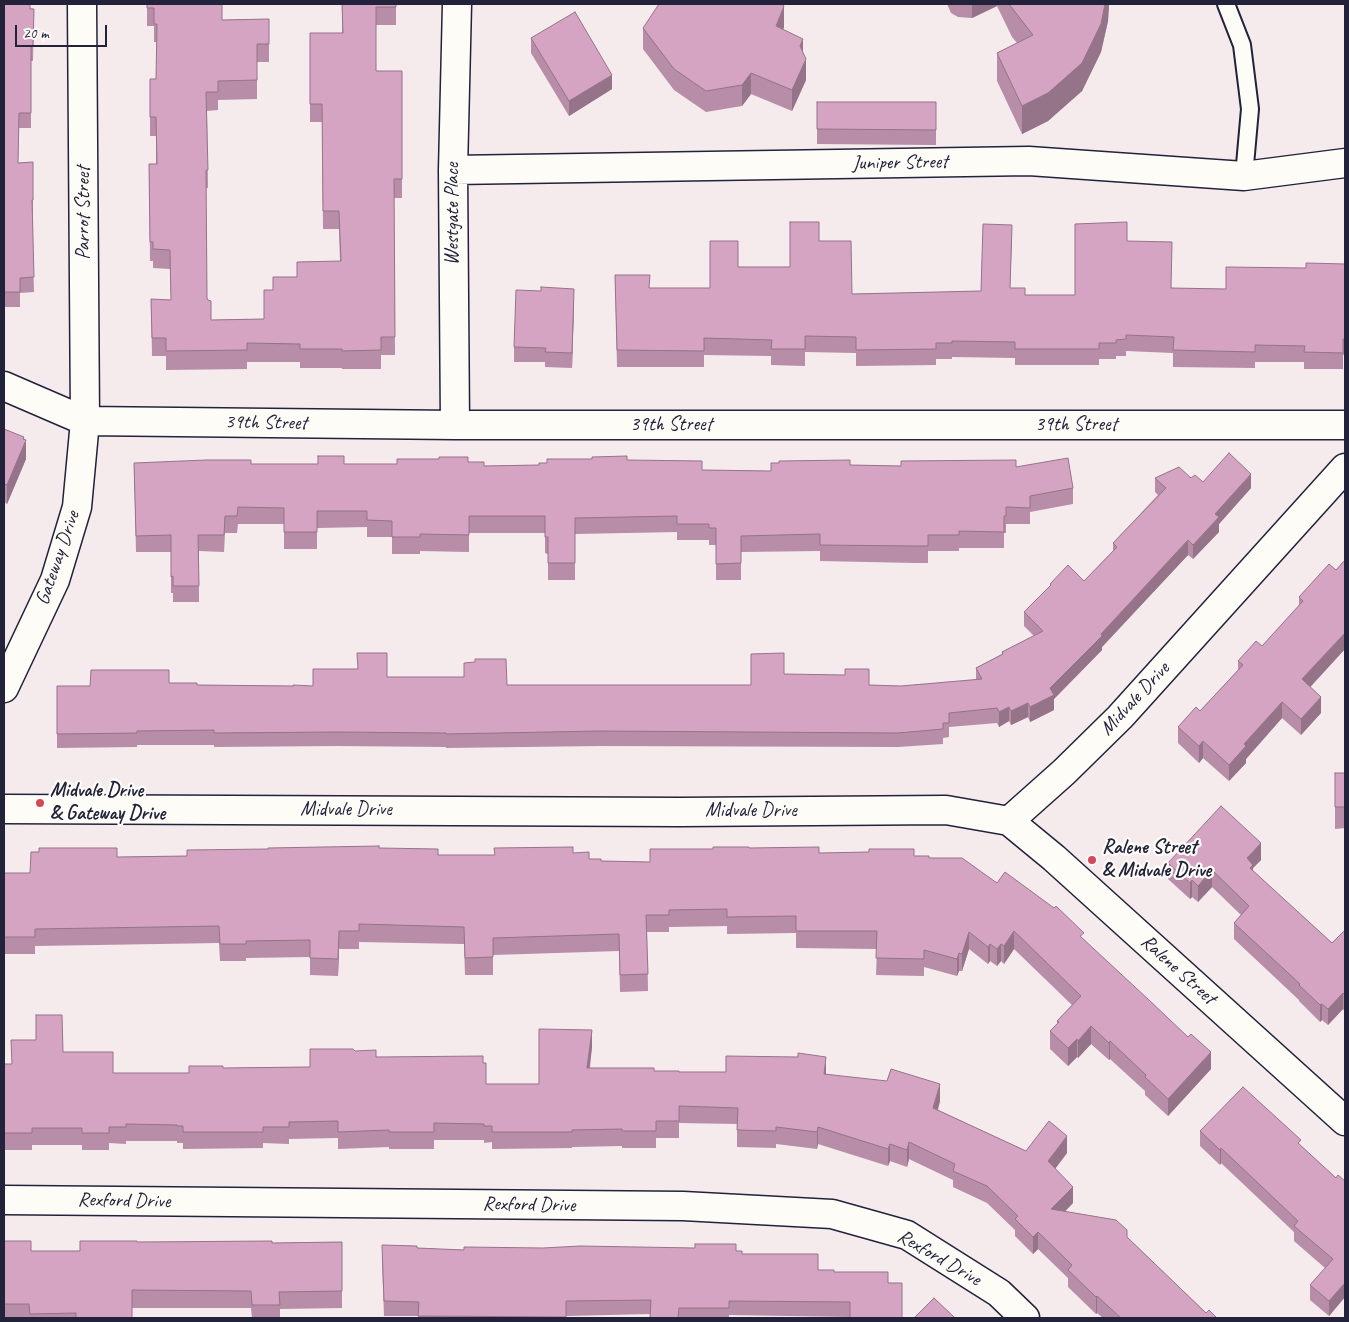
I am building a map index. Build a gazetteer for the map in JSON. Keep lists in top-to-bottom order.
{
  "streets": {
    "street": [
      "Juniper Street",
      "Parrot Street",
      "Westgate Place",
      "39th Street",
      "Gateway Drive",
      "Midvale Drive",
      "Ralene Street",
      "Rexford Drive"
    ]
  },
  "crossings": [
    ["Juniper Street", "Westgate Place"],
    ["Parrot Street", "39th Street"],
    ["Parrot Street", "Gateway Drive"],
    ["Westgate Place", "39th Street"],
    ["39th Street", "Gateway Drive"],
    ["Midvale Drive", "Ralene Street"]
  ],
  "places": ["Midvale Drive & Gateway Drive", "Ralene Street & Midvale Drive"],
  "scale_bar": "20 m"
}
